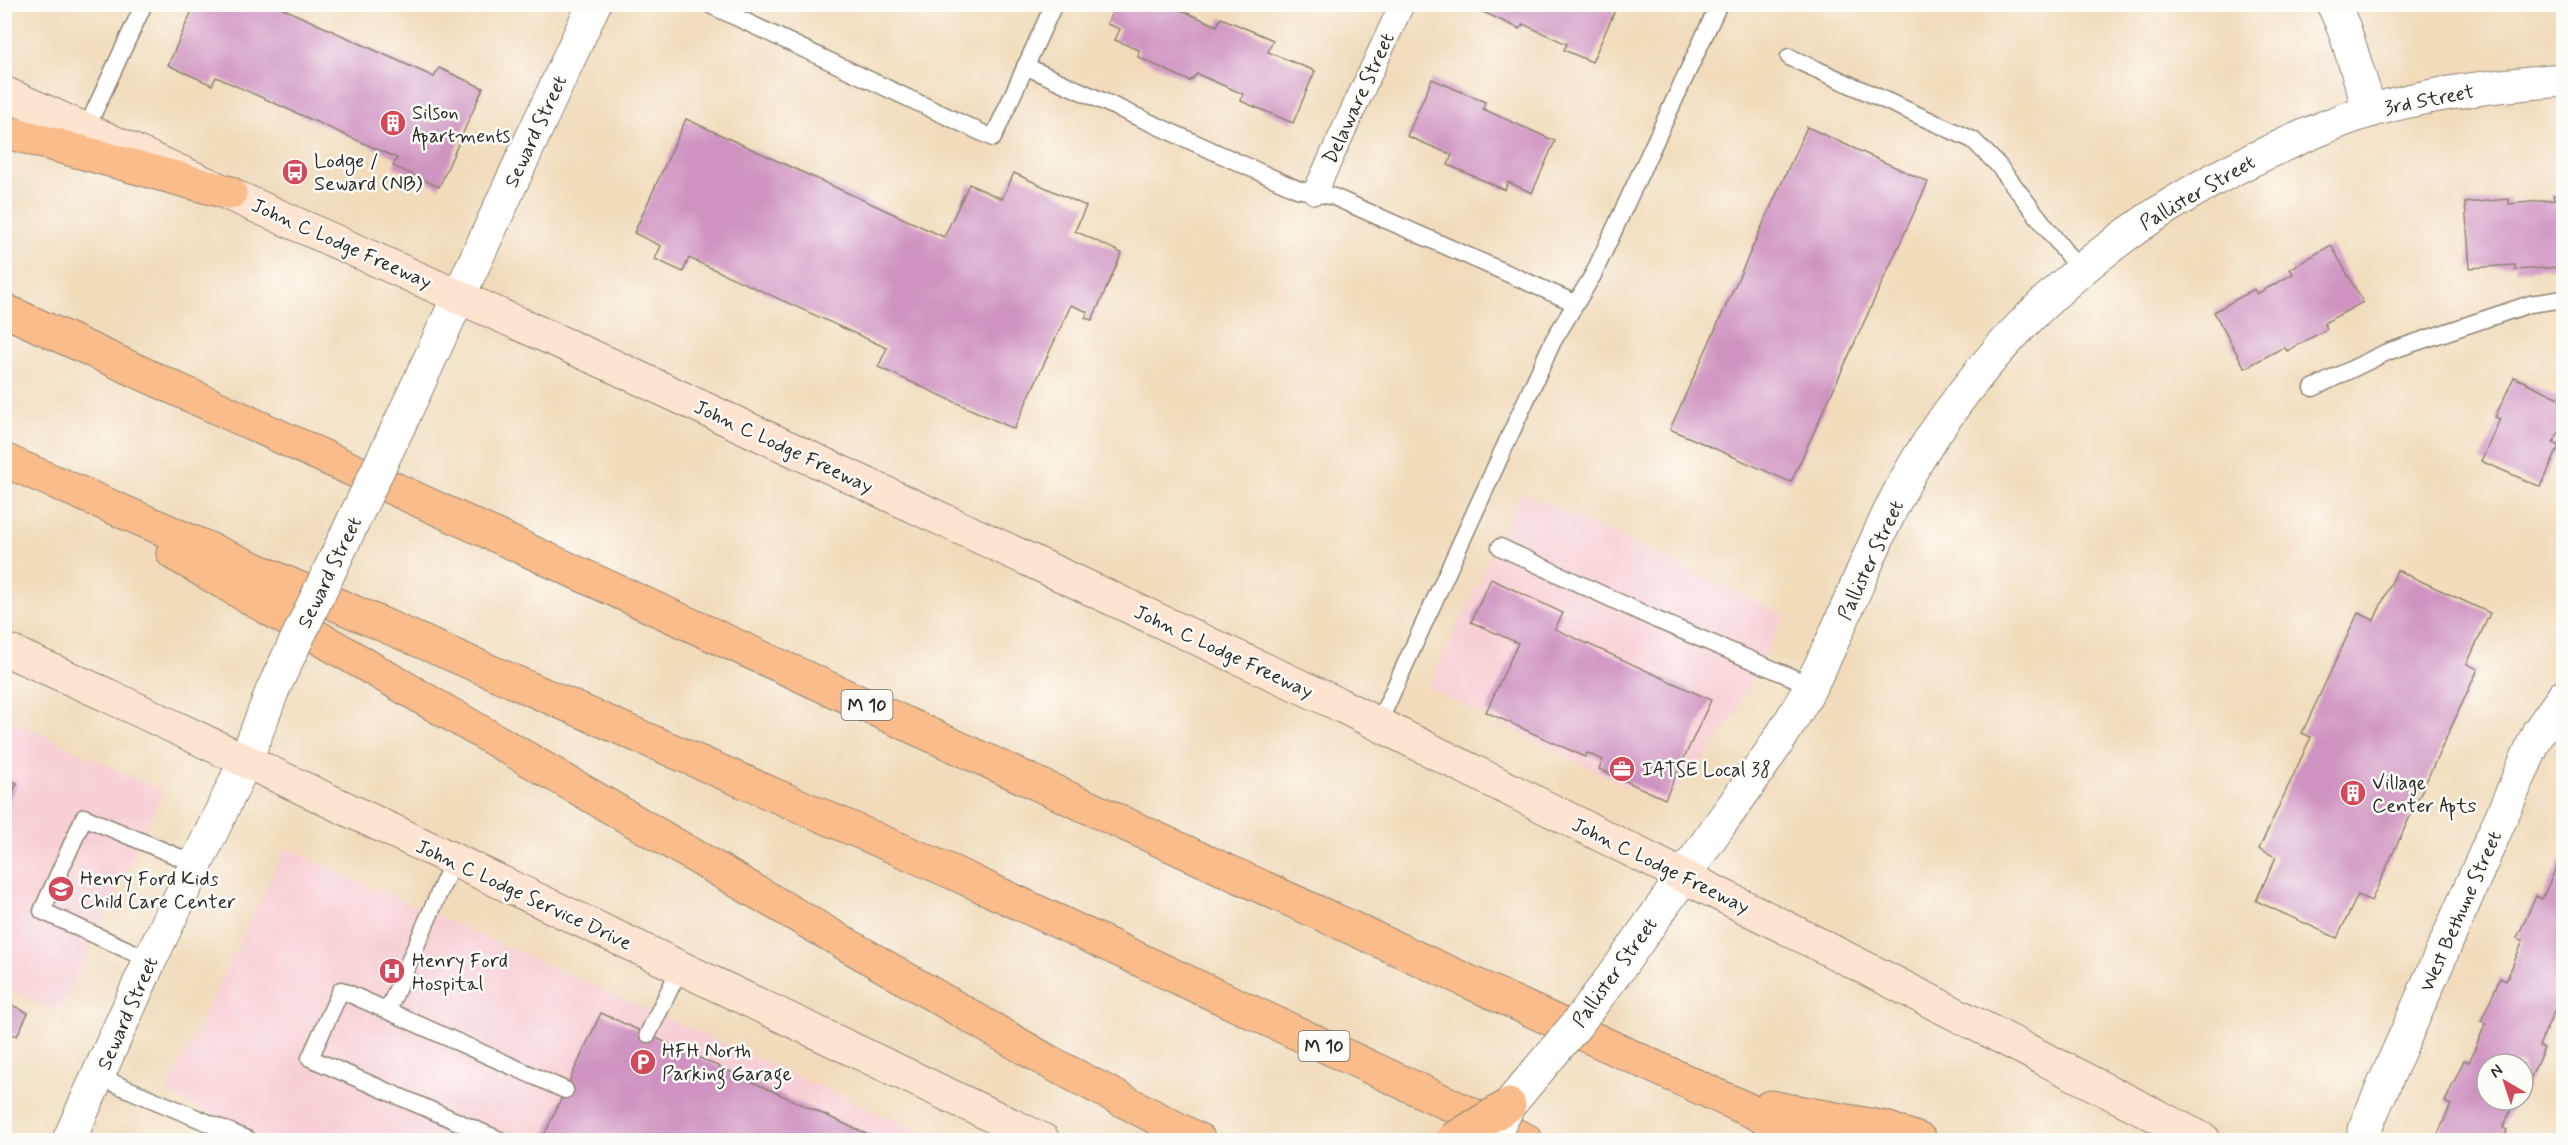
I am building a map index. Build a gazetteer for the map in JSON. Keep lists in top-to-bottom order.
{
  "streets": {
    "highway": ["M 10"],
    "main road": ["John C Lodge Freeway", "John C Lodge Service Drive"],
    "street": [
      "Delaware Street",
      "3rd Street",
      "Seward Street",
      "Pallister Street",
      "West Bethune Street"
    ]
  },
  "crossings": [
    ["3rd Street", "Pallister Street"],
    ["Seward Street", "John C Lodge Freeway"],
    ["Seward Street", "John C Lodge Service Drive"],
    ["Pallister Street", "John C Lodge Freeway"]
  ],
  "places": {
    "building": ["Silson Apartments", "Village Center Apts"],
    "bus stop": ["Lodge / Seward (NB)"],
    "office": ["IATSE Local 38"],
    "school or university": ["Henry Ford Kids Child Care Center"],
    "hospital": ["Henry Ford Hospital"],
    "parking": ["HFH North Parking Garage"]
  },
  "north": "top left"
}
